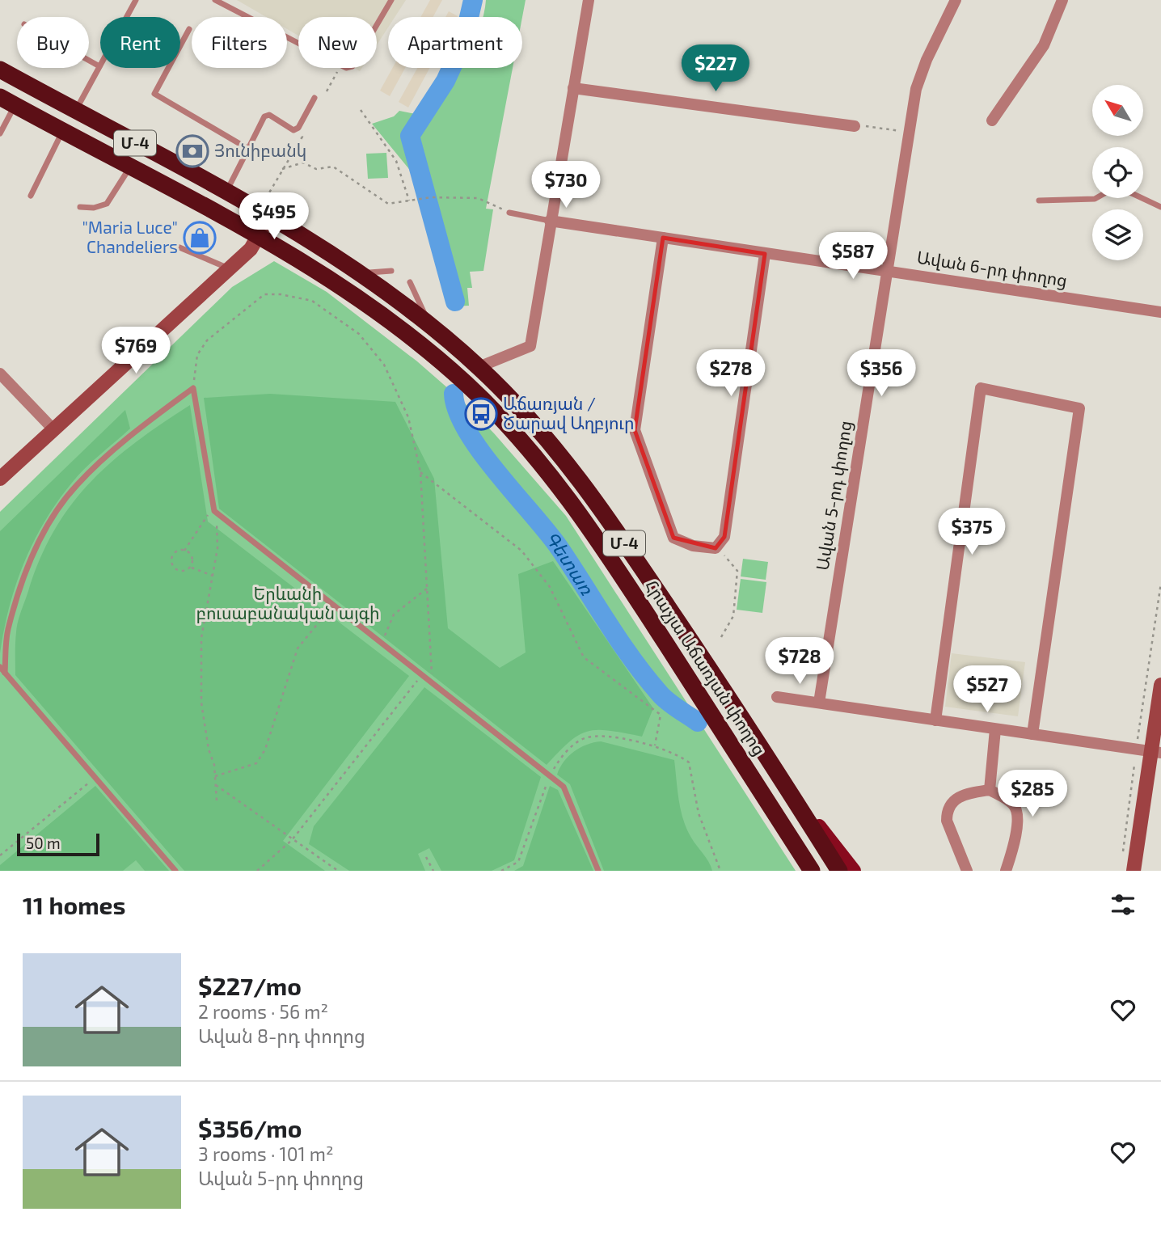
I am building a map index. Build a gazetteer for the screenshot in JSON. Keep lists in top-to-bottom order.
{
  "streets": {
    "highway": ["Մ-4", "Հրաչյա Աճառյան փողոց"],
    "street": ["Ավան 6-րդ փողոց", "Ավան 5-րդ փողոց"]
  },
  "crossings": [
    ["Մ-4", "Հրաչյա Աճառյան փողոց"],
    ["Ավան 6-րդ փողոց", "Ավան 5-րդ փողոց"]
  ],
  "water": ["Գետառ"],
  "parks": ["Երևանի բուսաբանական այգի"],
  "places": {
    "bank": ["Յունիբանկ"],
    "shop": ["\"Maria Luce\" Chandeliers"],
    "bus stop": ["Աճառյան / Ծարավ Աղբյուր"]
  },
  "scale_bar": "50 m",
  "north": "top left",
  "page": {
    "chip": [
      "Buy",
      "Rent",
      "Filters",
      "New",
      "Apartment"
    ],
    "price": [
      "$227",
      "$730",
      "$495",
      "$587",
      "$769",
      "$278",
      "$356",
      "$375",
      "$728",
      "$527",
      "$285"
    ],
    "scale": "50 m",
    "heading": "11 homes",
    "list": [
      {
        "name": "$227/mo",
        "note": "2 rooms · 56 m² · Ավան 8-րդ փողոց"
      },
      {
        "name": "$356/mo",
        "note": "3 rooms · 101 m² · Ավան 5-րդ փողոց"
      }
    ]
  }
}
